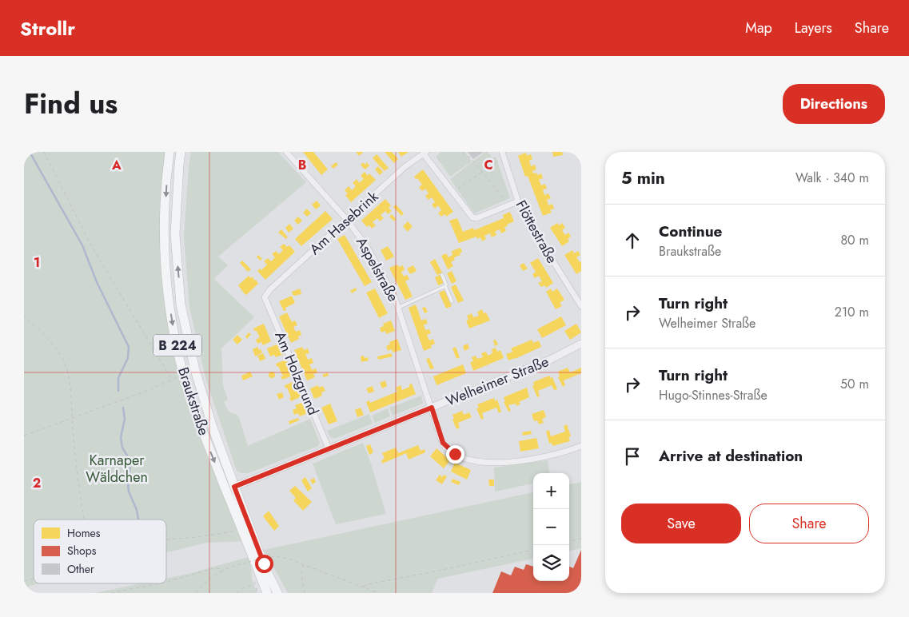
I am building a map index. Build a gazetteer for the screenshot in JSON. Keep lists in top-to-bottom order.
{
  "streets": {
    "main road": ["B 224", "Braukstraße"],
    "street": [
      "Am Hasebrink",
      "Flöttestraße",
      "Aspelstraße",
      "Am Holzgrund",
      "Welheimer Straße"
    ]
  },
  "crossings": [
    ["Am Hasebrink", "Aspelstraße"],
    ["Am Hasebrink", "Am Holzgrund"],
    ["Aspelstraße", "Welheimer Straße"],
    ["Am Holzgrund", "Welheimer Straße"],
    ["Welheimer Straße", "Braukstraße"]
  ],
  "parks": ["Karnaper Wäldchen"],
  "legend": ["Homes", "Shops", "Other"],
  "page": {
    "header": "Strollr",
    "nav": ["Map", "Layers", "Share"],
    "title": "Find us",
    "buttons": [
      "Directions",
      ["Save", "Share"]
    ],
    "heading": ["5 min", "Walk · 340 m"],
    "list": [
      ["Continue", "Braukstraße", "80 m"],
      ["Turn right", "Welheimer Straße", "210 m"],
      ["Turn right", "Hugo-Stinnes-Straße", "50 m"],
      "Arrive at destination"
    ],
    "map_buttons": ["+", "−"]
  },
  "grid": {
    "columns": ["A", "B", "C"],
    "rows": ["1", "2"]
  }
}
